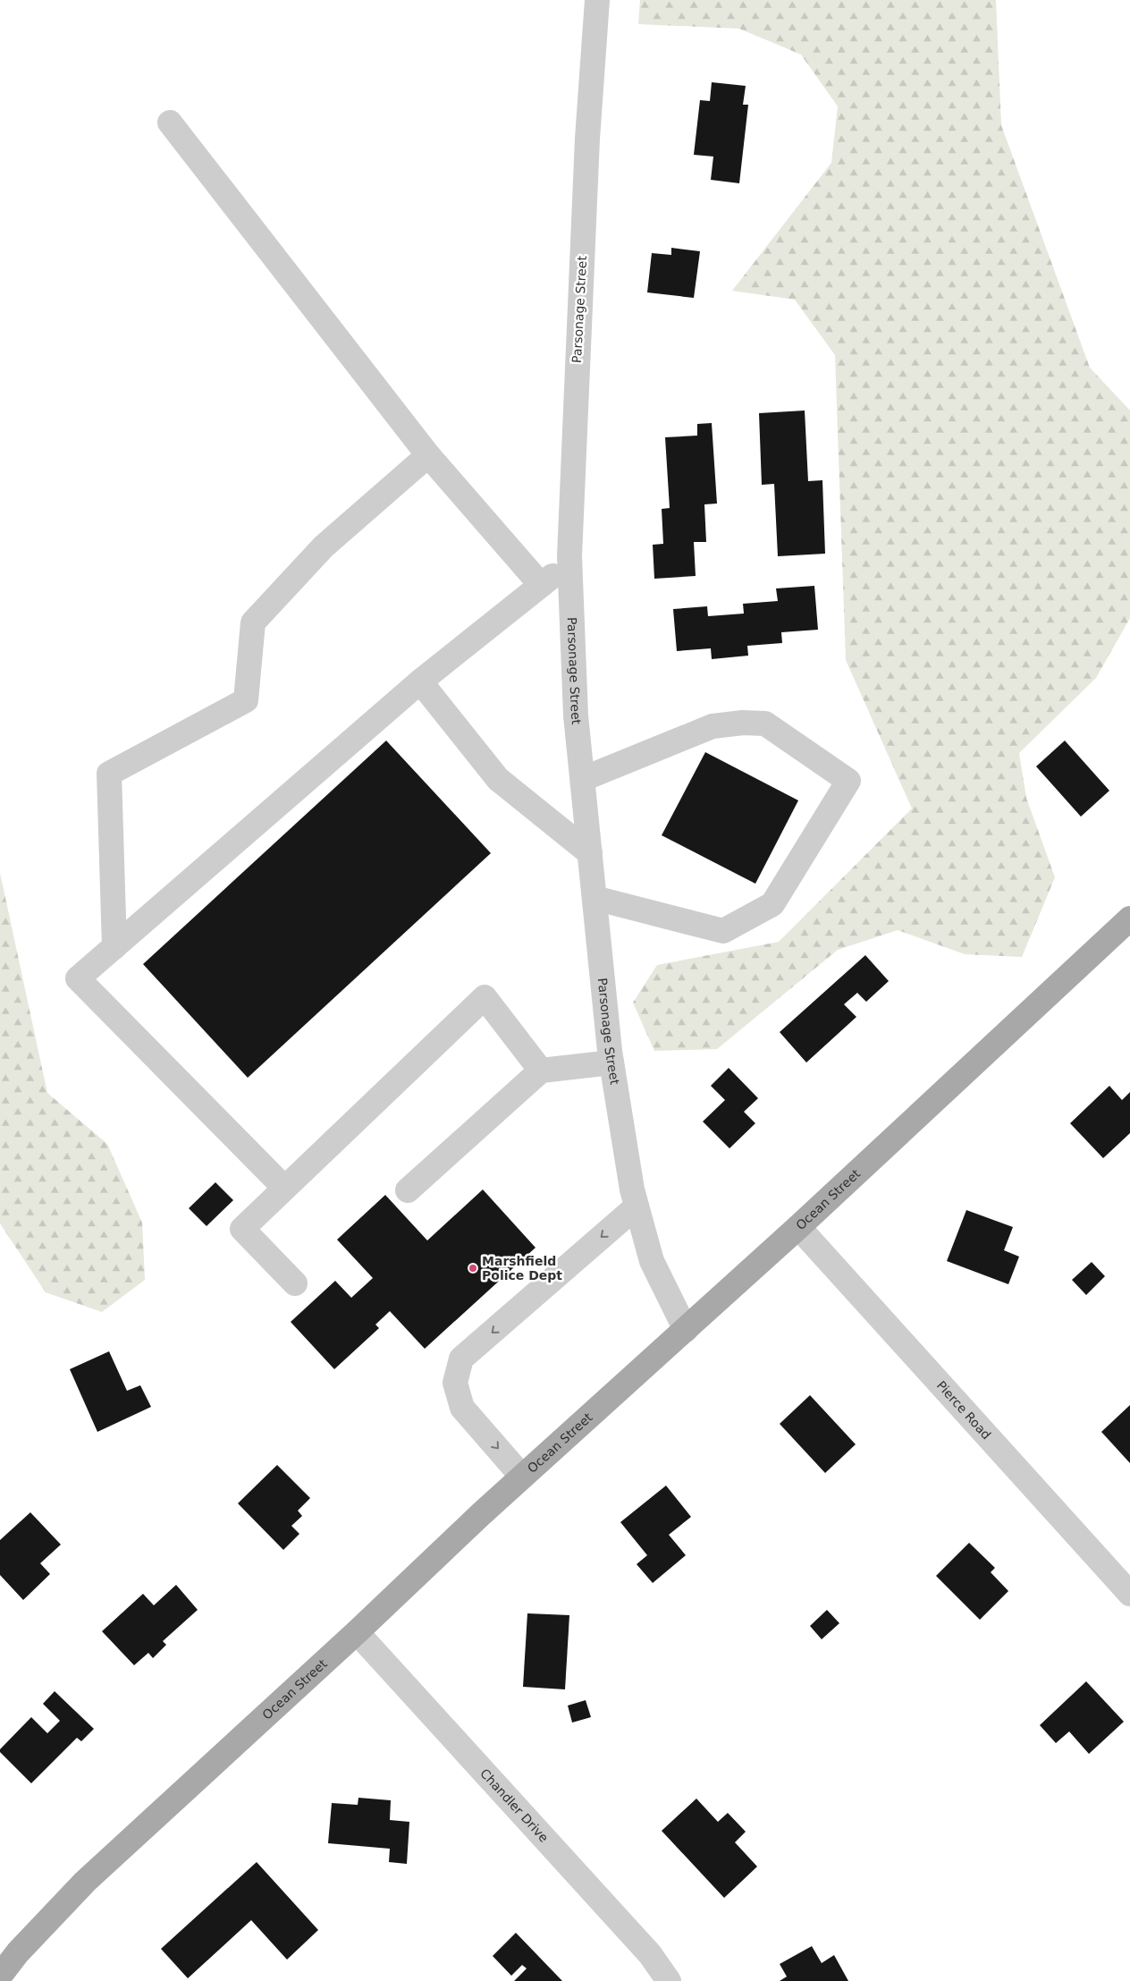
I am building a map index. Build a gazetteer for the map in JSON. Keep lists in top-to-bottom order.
{
  "streets": {
    "main road": ["Ocean Street"],
    "street": ["Parsonage Street", "Pierce Road", "Chandler Drive"]
  },
  "crossings": [
    ["Parsonage Street", "Ocean Street"],
    ["Ocean Street", "Pierce Road"],
    ["Ocean Street", "Chandler Drive"]
  ],
  "places": ["Marshfield Police Dept"]
}
